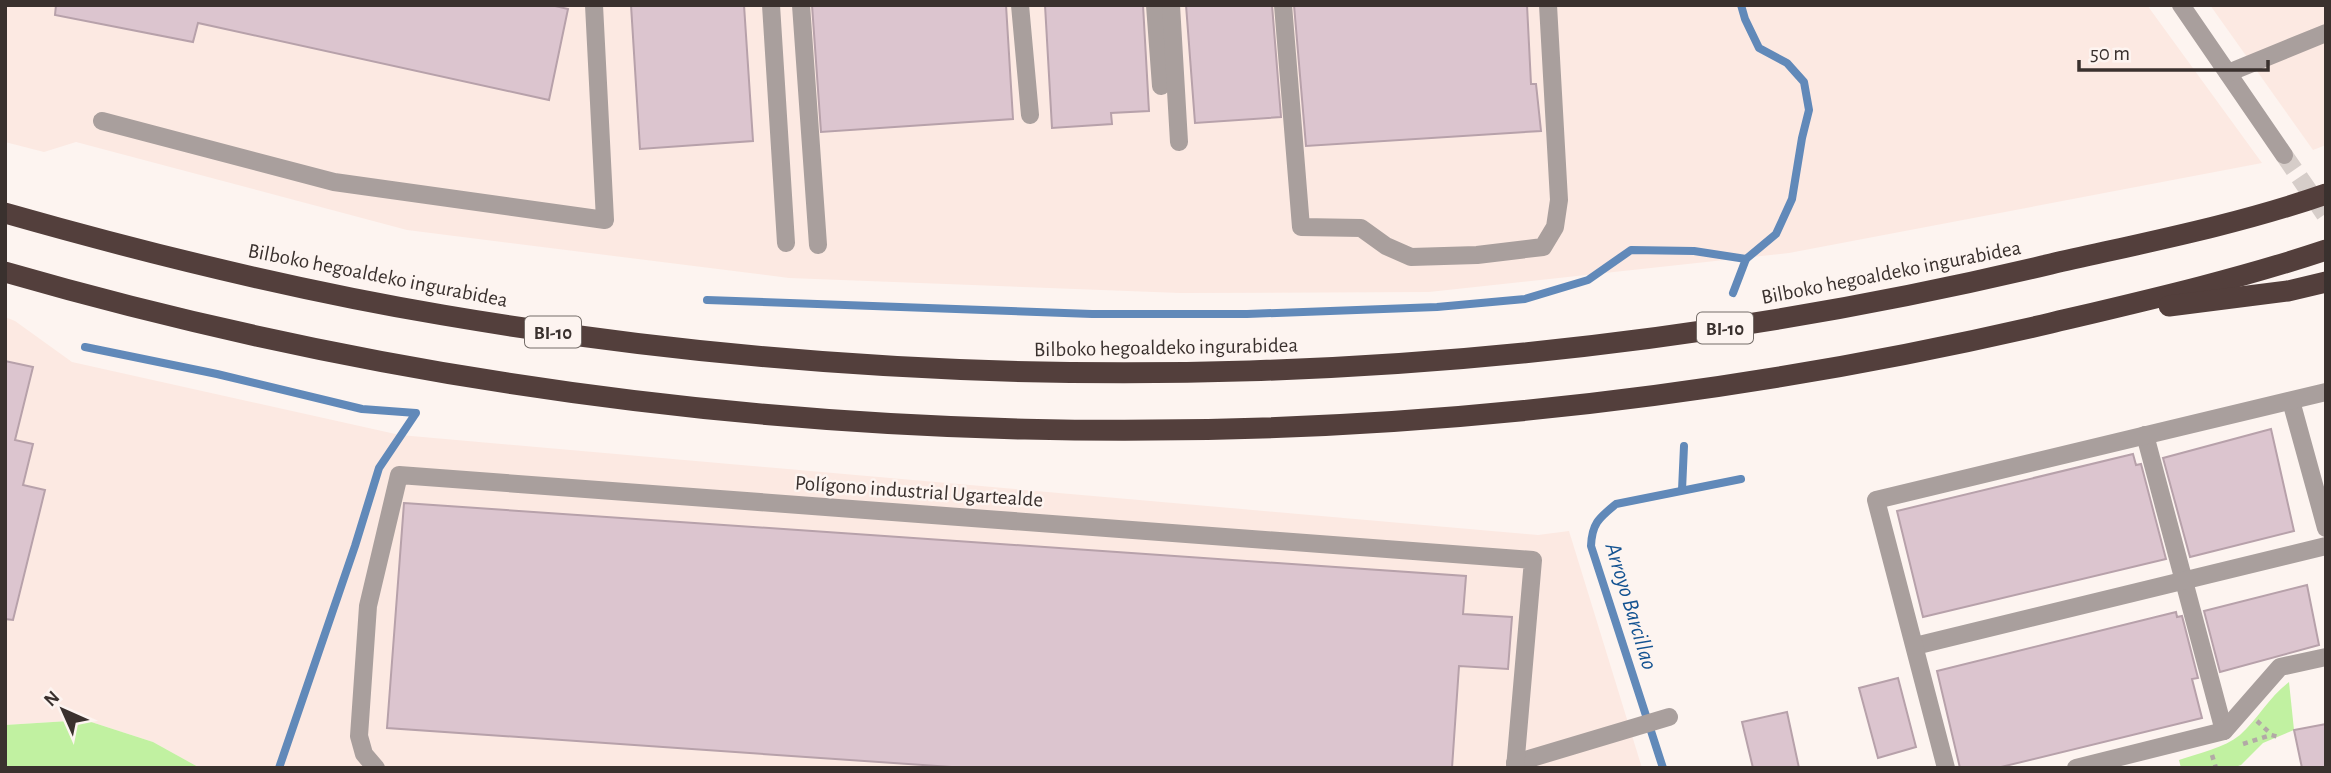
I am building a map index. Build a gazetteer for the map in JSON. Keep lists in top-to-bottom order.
{
  "streets": {
    "highway": ["Bilboko hegoaldeko ingurabidea", "BI-10"],
    "street": ["Polígono industrial Ugartealde"]
  },
  "water": ["Arroyo Barcillao"],
  "scale_bar": "50 m",
  "north": "top left"
}
